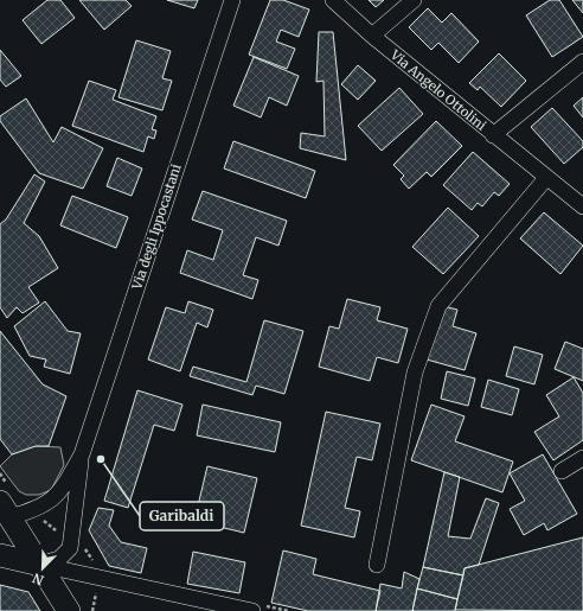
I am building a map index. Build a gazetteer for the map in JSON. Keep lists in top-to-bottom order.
{
  "streets": {
    "street": ["Via Angelo Ottolini", "Via degli Ippocastani"]
  },
  "places": ["Garibaldi"],
  "north": "bottom left"
}
